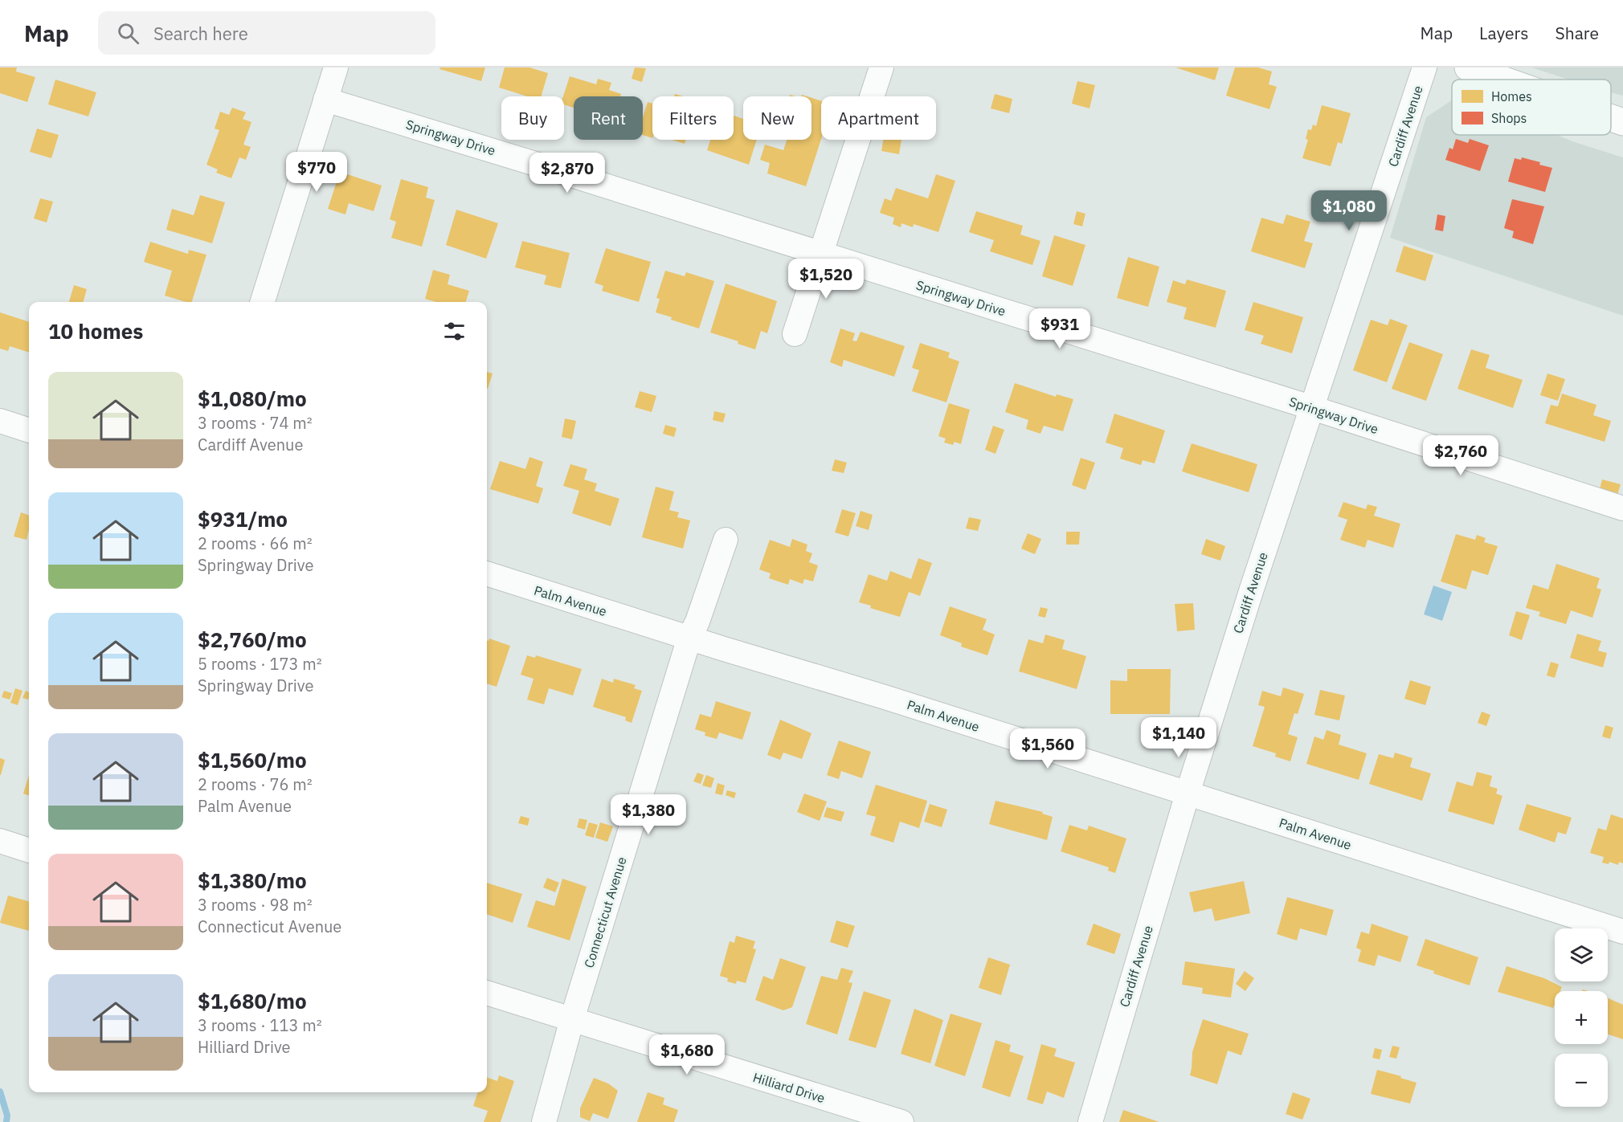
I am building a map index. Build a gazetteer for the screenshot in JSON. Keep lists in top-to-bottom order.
{
  "streets": {
    "street": [
      "Cardiff Avenue",
      "Springway Drive",
      "Palm Avenue",
      "Connecticut Avenue",
      "Hilliard Drive"
    ]
  },
  "crossings": [
    ["Cardiff Avenue", "Springway Drive"],
    ["Cardiff Avenue", "Palm Avenue"],
    ["Palm Avenue", "Connecticut Avenue"],
    ["Connecticut Avenue", "Hilliard Drive"]
  ],
  "legend": ["Homes", "Shops"],
  "page": {
    "header": "Map",
    "search": "Search here",
    "nav": ["Map", "Layers", "Share"],
    "chip": [
      "Buy",
      "Rent",
      "Filters",
      "New",
      "Apartment"
    ],
    "price": [
      "$770",
      "$2,870",
      "$1,080",
      "$1,520",
      "$931",
      "$2,760",
      "$1,140",
      "$1,560",
      "$1,380",
      "$1,680"
    ],
    "heading": "10 homes",
    "list": [
      {
        "name": "$1,080/mo",
        "note": "3 rooms · 74 m² · Cardiff Avenue"
      },
      {
        "name": "$931/mo",
        "note": "2 rooms · 66 m² · Springway Drive"
      },
      {
        "name": "$2,760/mo",
        "note": "5 rooms · 173 m² · Springway Drive"
      },
      {
        "name": "$1,560/mo",
        "note": "2 rooms · 76 m² · Palm Avenue"
      },
      {
        "name": "$1,380/mo",
        "note": "3 rooms · 98 m² · Connecticut Avenue"
      },
      {
        "name": "$1,680/mo",
        "note": "3 rooms · 113 m² · Hilliard Drive"
      }
    ],
    "map_buttons": ["+", "−"]
  }
}
